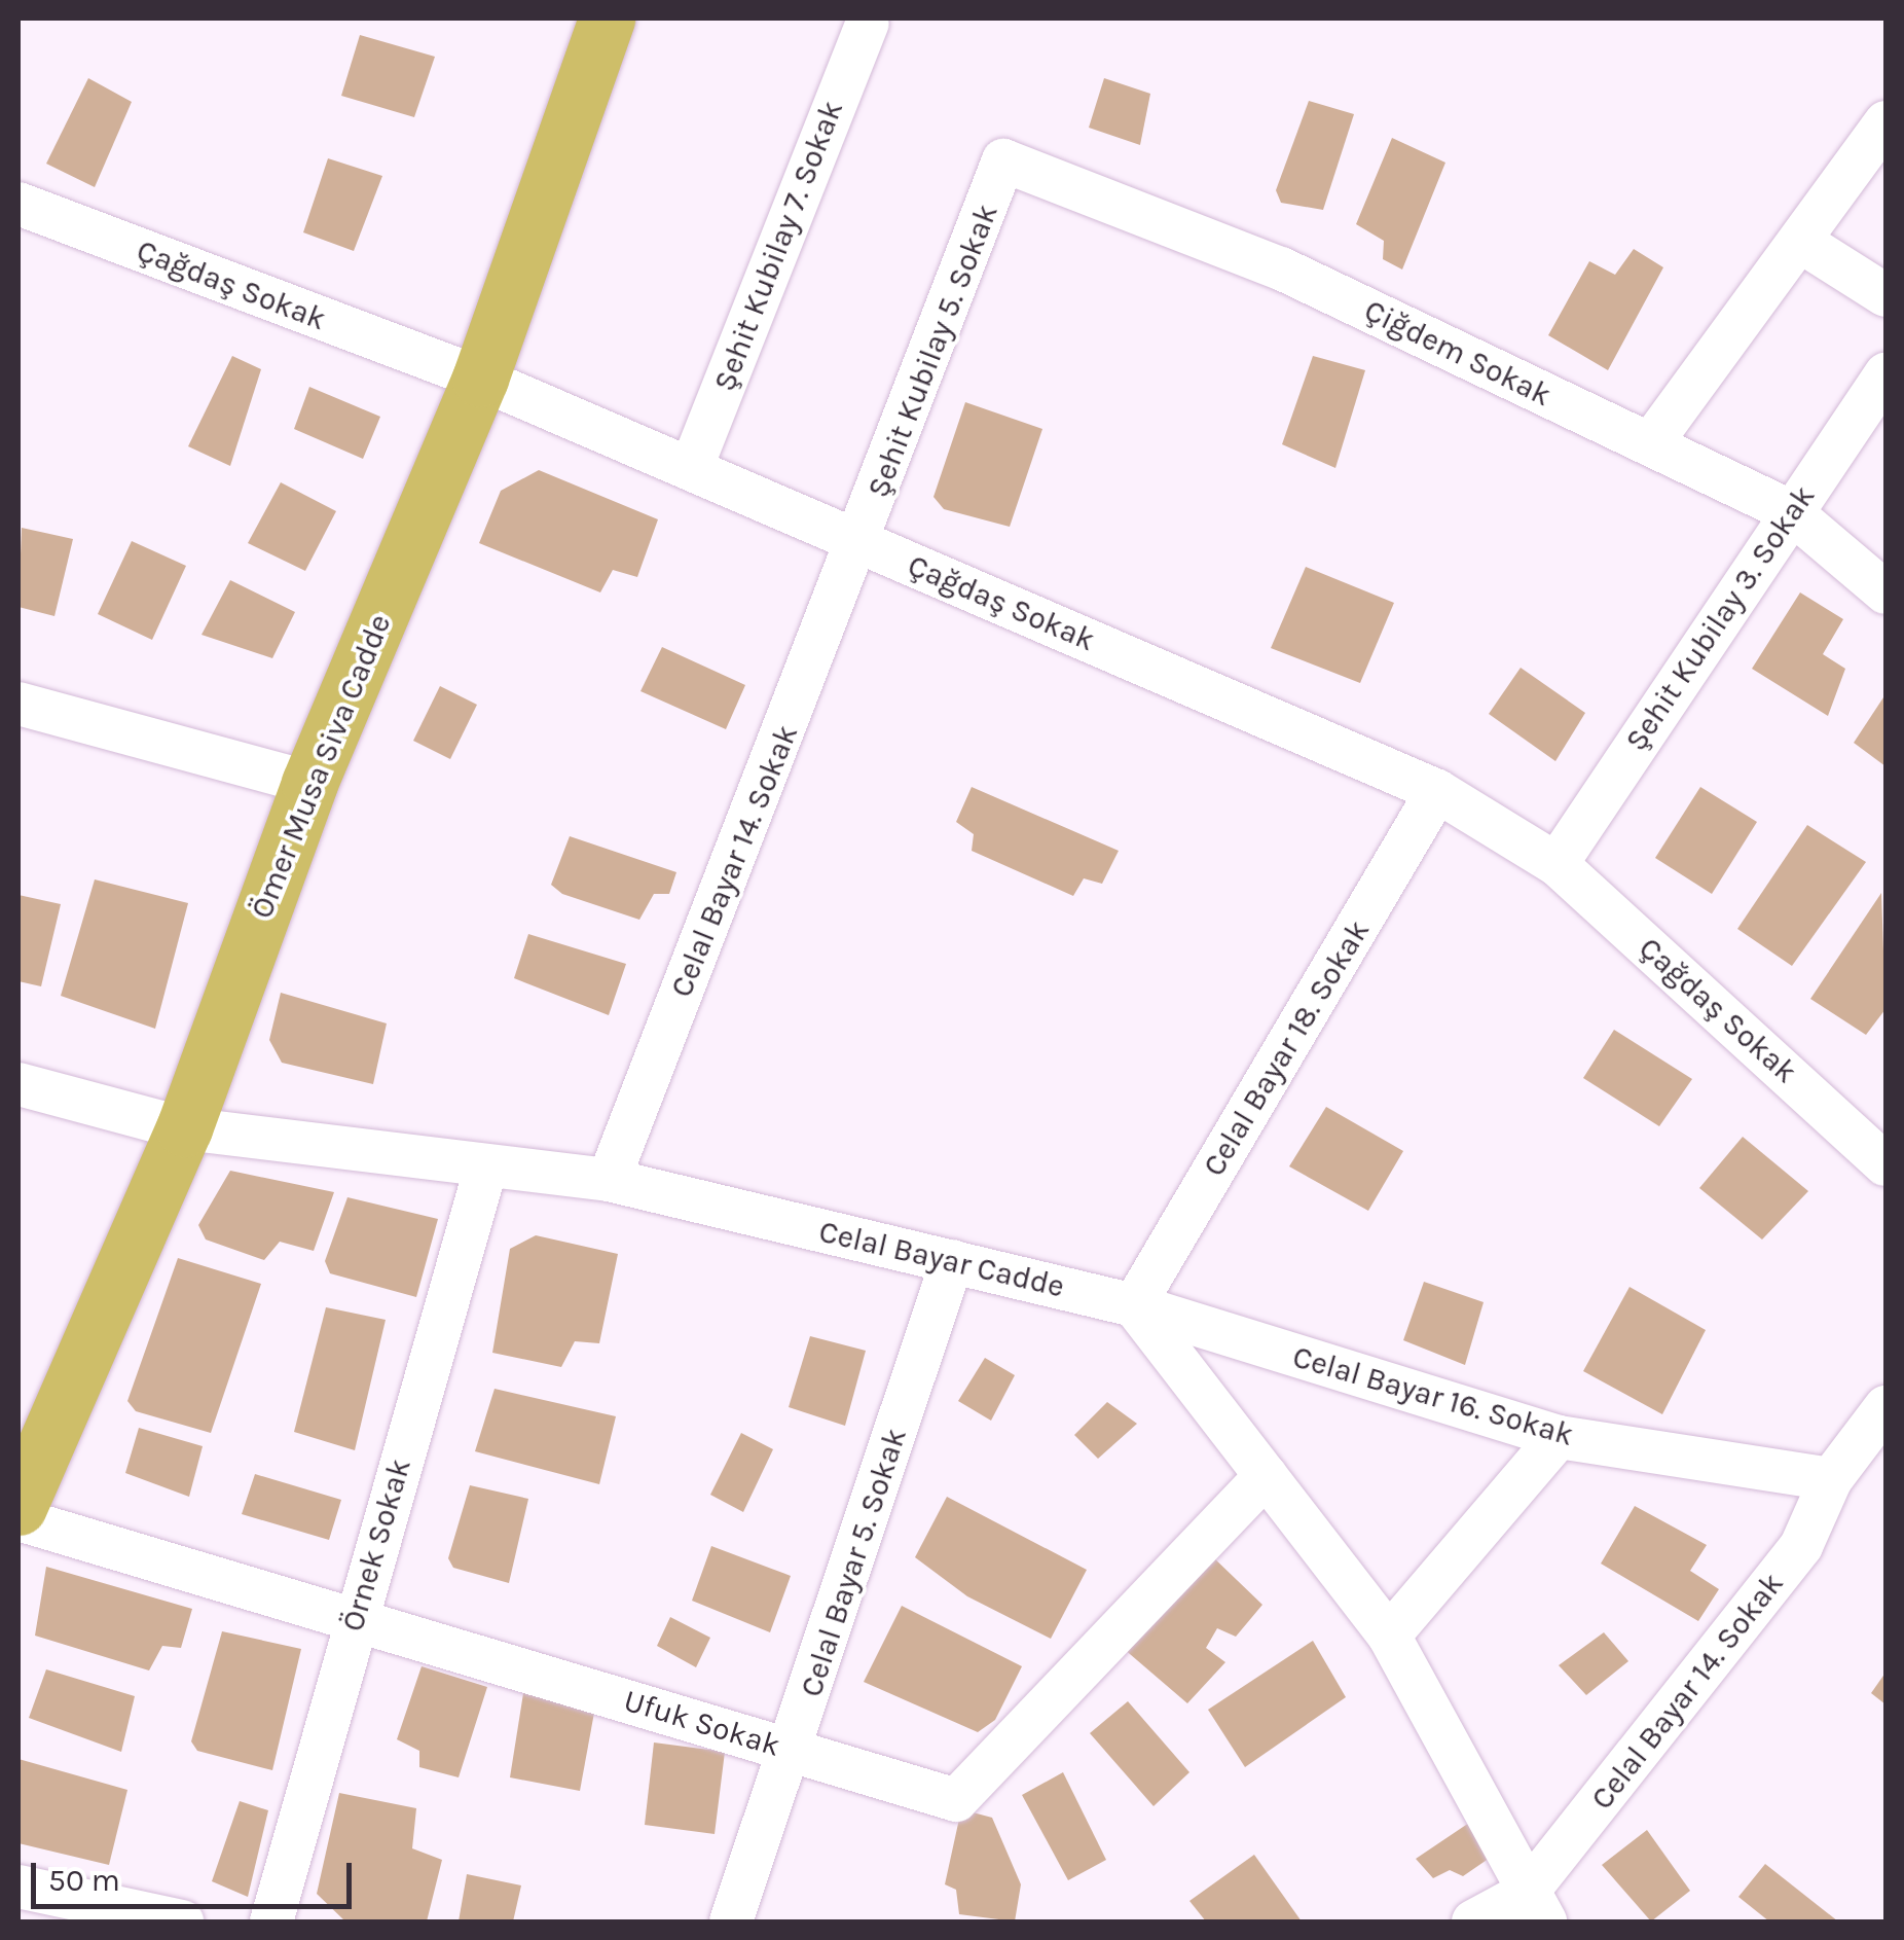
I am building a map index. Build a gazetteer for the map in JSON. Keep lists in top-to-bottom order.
{
  "streets": {
    "main road": ["Ömer Musa Siva Cadde"],
    "street": [
      "Şehit Kubilay 7. Sokak",
      "Çağdaş Sokak",
      "Şehit Kubilay 5. Sokak",
      "Çiğdem Sokak",
      "Şehit Kubilay 3. Sokak",
      "Celal Bayar 14. Sokak",
      "Celal Bayar 18. Sokak",
      "Celal Bayar Cadde",
      "Celal Bayar 16. Sokak",
      "Örnek Sokak",
      "Celal Bayar 5. Sokak",
      "Ufuk Sokak"
    ]
  },
  "crossings": [
    ["Şehit Kubilay 7. Sokak", "Çağdaş Sokak"],
    ["Çağdaş Sokak", "Şehit Kubilay 5. Sokak"],
    ["Çağdaş Sokak", "Şehit Kubilay 3. Sokak"],
    ["Çağdaş Sokak", "Ömer Musa Siva Cadde"],
    ["Çağdaş Sokak", "Celal Bayar 14. Sokak"],
    ["Çağdaş Sokak", "Celal Bayar 18. Sokak"],
    ["Şehit Kubilay 5. Sokak", "Çiğdem Sokak"],
    ["Şehit Kubilay 5. Sokak", "Celal Bayar 14. Sokak"],
    ["Çiğdem Sokak", "Şehit Kubilay 3. Sokak"],
    ["Ömer Musa Siva Cadde", "Celal Bayar Cadde"],
    ["Celal Bayar 14. Sokak", "Celal Bayar Cadde"],
    ["Celal Bayar 14. Sokak", "Celal Bayar 16. Sokak"],
    ["Celal Bayar 18. Sokak", "Celal Bayar Cadde"],
    ["Celal Bayar 18. Sokak", "Celal Bayar 16. Sokak"],
    ["Celal Bayar Cadde", "Celal Bayar 16. Sokak"],
    ["Celal Bayar Cadde", "Örnek Sokak"],
    ["Celal Bayar Cadde", "Celal Bayar 5. Sokak"],
    ["Örnek Sokak", "Ufuk Sokak"],
    ["Celal Bayar 5. Sokak", "Ufuk Sokak"]
  ],
  "scale_bar": "50 m"
}
